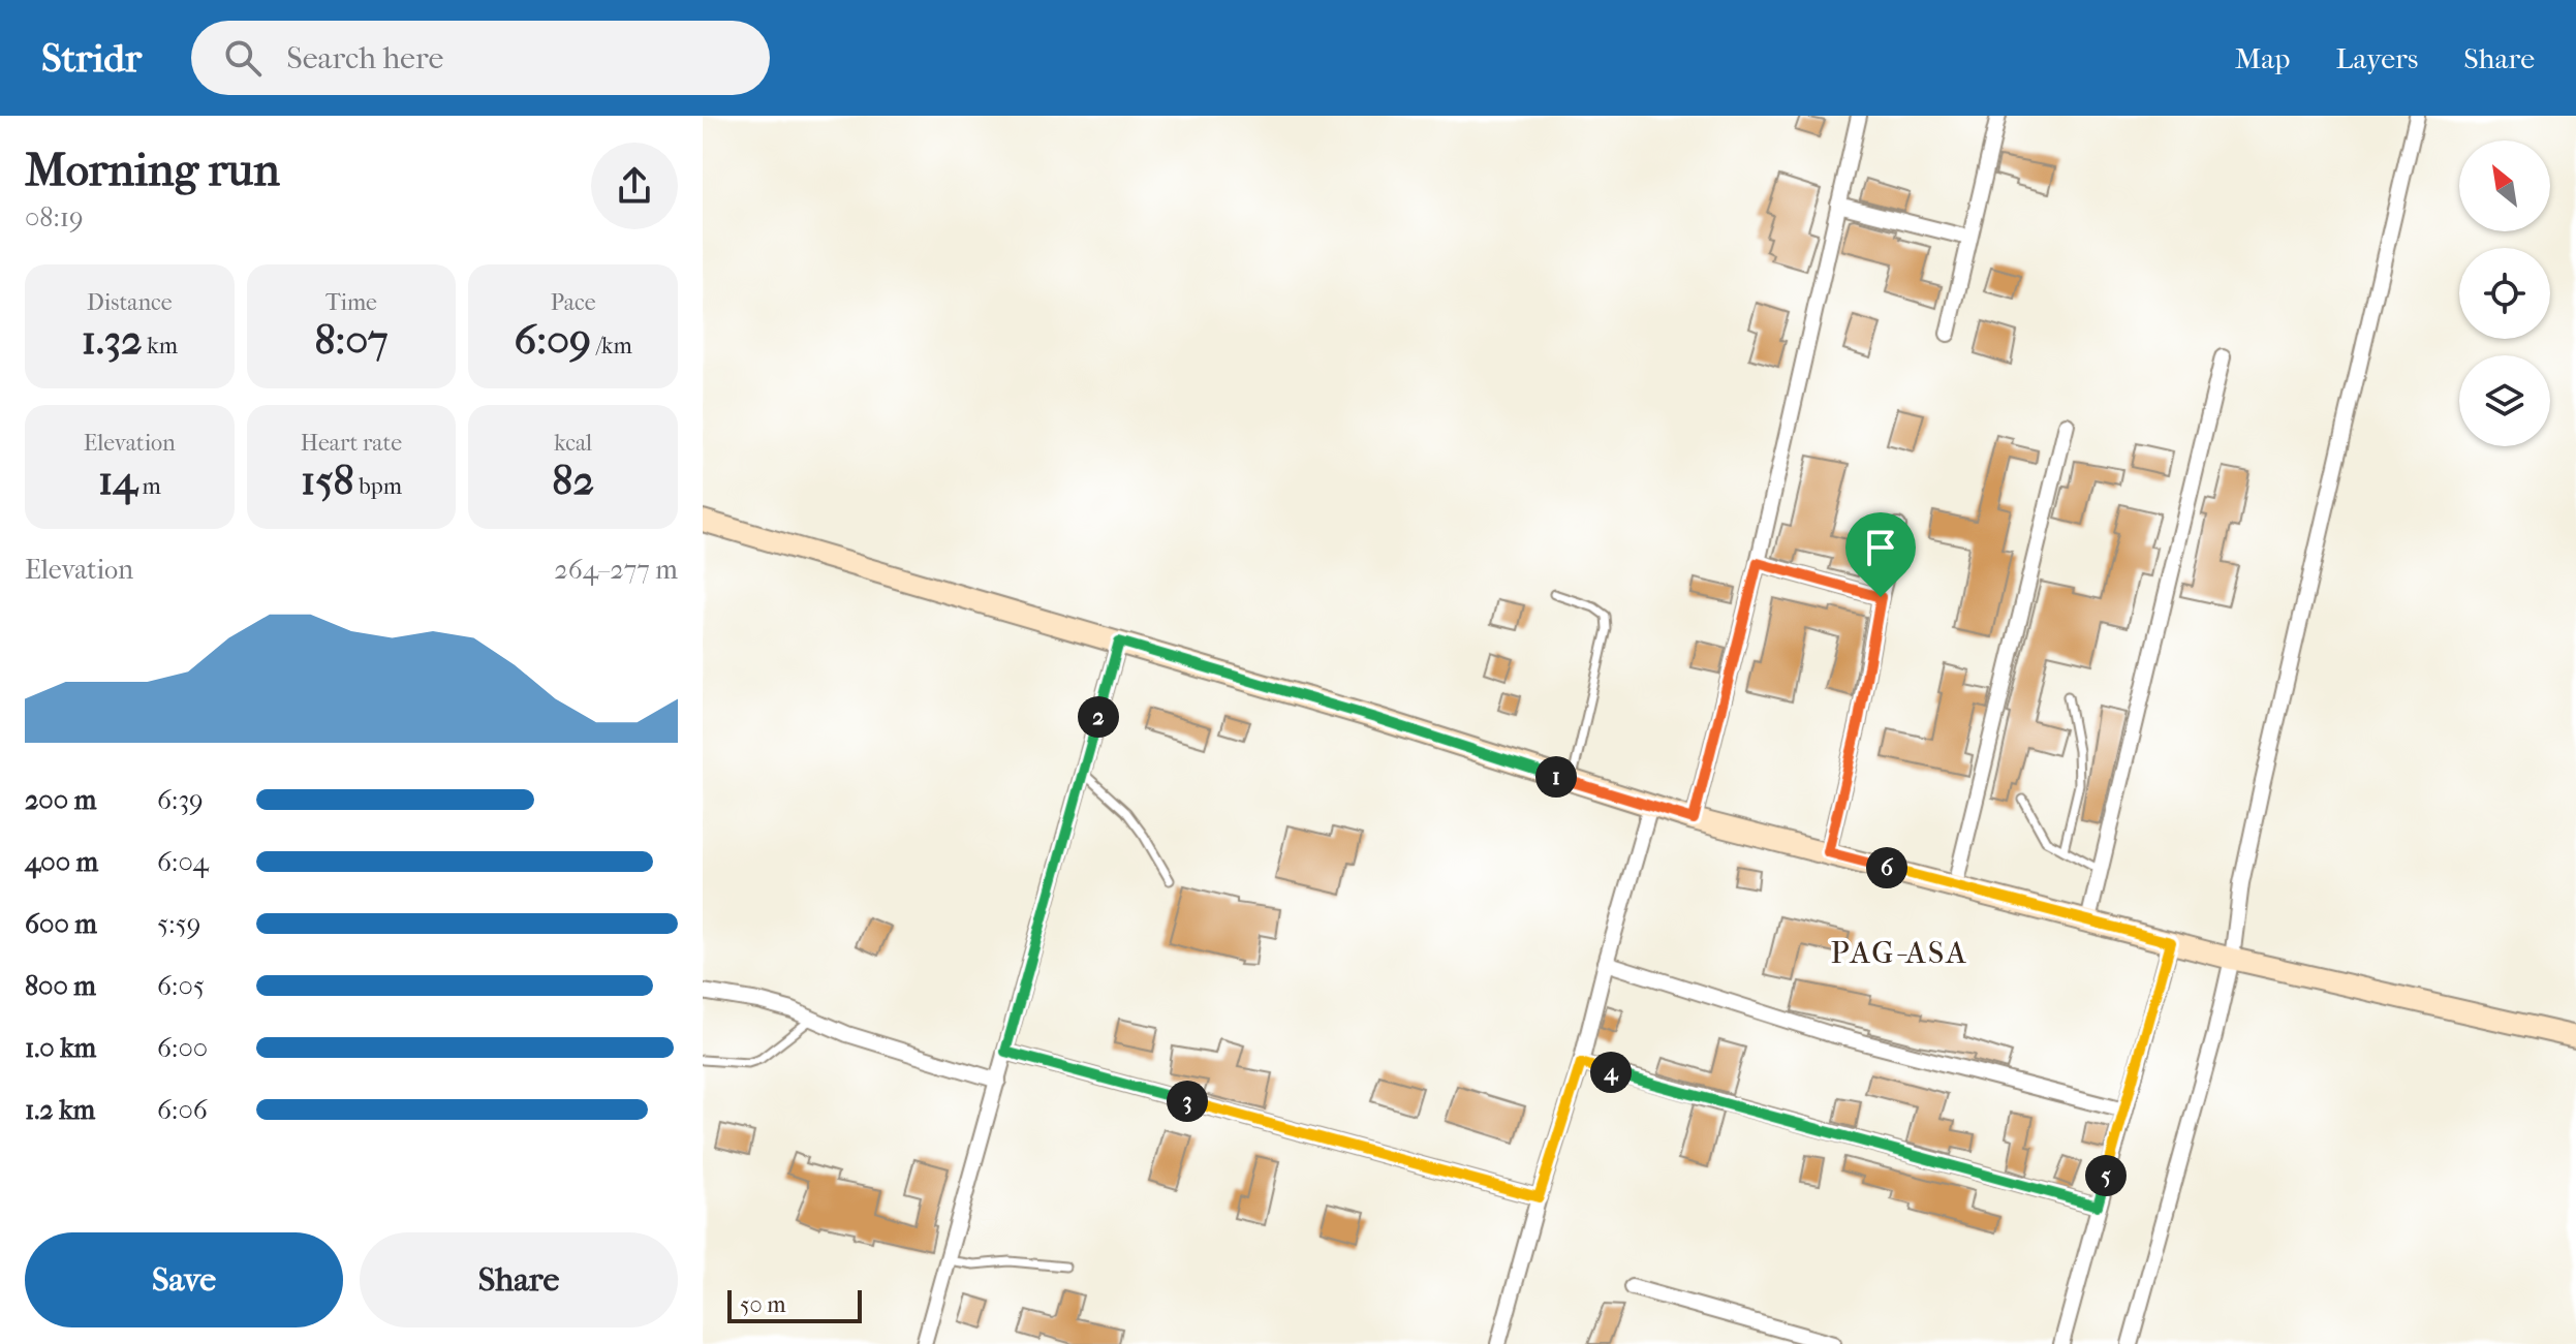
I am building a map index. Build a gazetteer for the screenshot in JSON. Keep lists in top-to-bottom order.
{
  "districts": ["PAG-ASA"],
  "scale_bar": "50 m",
  "north": "top left",
  "page": {
    "header": "Stridr",
    "search": "Search here",
    "nav": ["Map", "Layers", "Share"],
    "heading": ["Morning run", "08:19"],
    "stats": [
      ["Distance", "1.32 km"],
      ["Time", "8:07"],
      ["Pace", "6:09 /km"],
      ["Elevation", "14 m"],
      ["Heart rate", "158 bpm"],
      ["kcal", "82"]
    ],
    "chart": ["Elevation", "264–277 m"],
    "pins": [
      "2",
      "1",
      "6",
      "4",
      "3",
      "5"
    ],
    "list": [
      {
        "name": "200 m",
        "note": "6:39"
      },
      {
        "name": "400 m",
        "note": "6:04"
      },
      {
        "name": "600 m",
        "note": "5:59"
      },
      {
        "name": "800 m",
        "note": "6:05"
      },
      {
        "name": "1.0 km",
        "note": "6:00"
      },
      {
        "name": "1.2 km",
        "note": "6:06"
      }
    ],
    "buttons": ["Save", "Share"],
    "scale": "50 m"
  }
}
